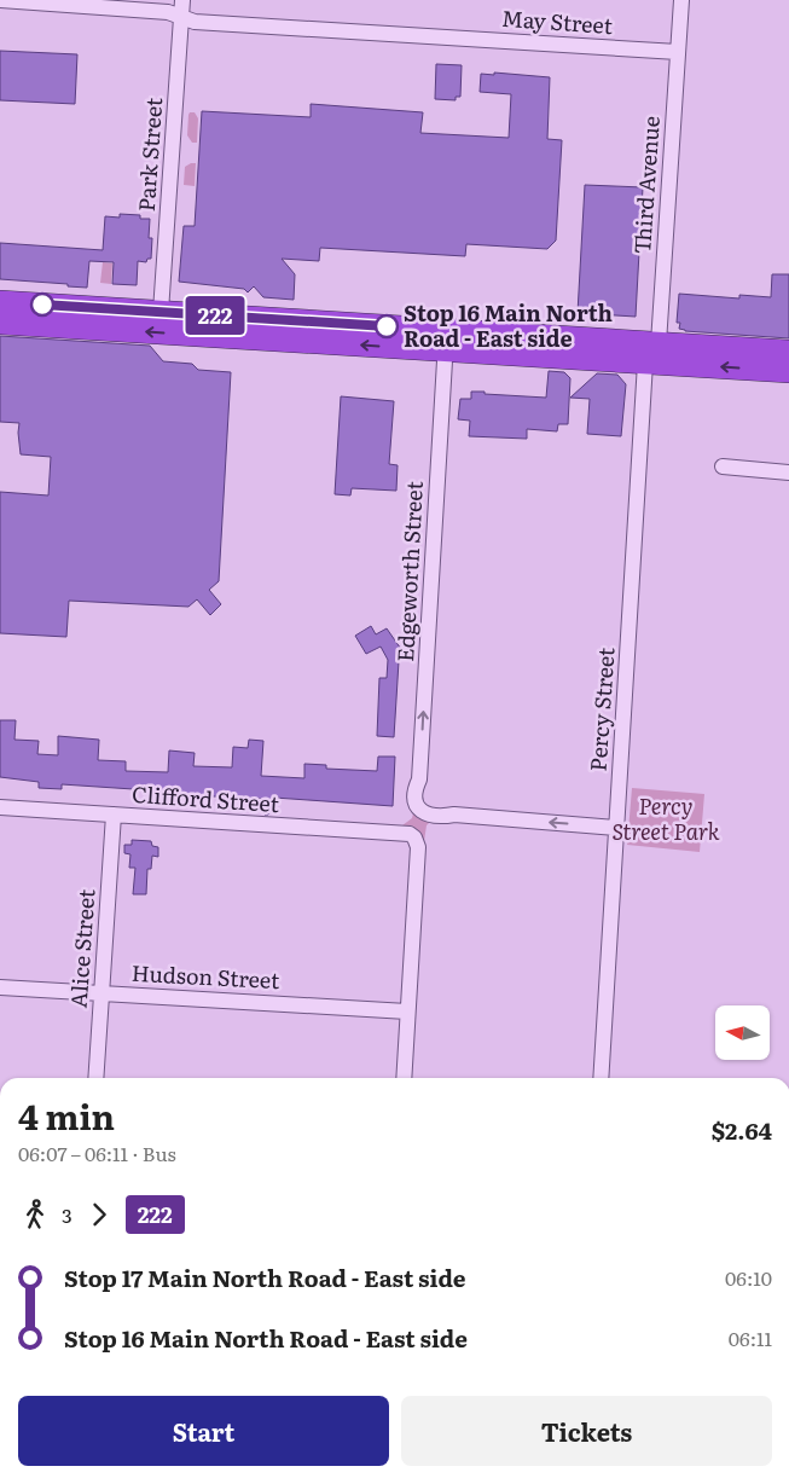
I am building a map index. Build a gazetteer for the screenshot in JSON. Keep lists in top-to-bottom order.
{
  "streets": {
    "street": [
      "May Street",
      "Park Street",
      "Third Avenue",
      "Edgeworth Street",
      "Percy Street",
      "Clifford Street",
      "Alice Street",
      "Hudson Street"
    ]
  },
  "crossings": [
    ["May Street", "Park Street"],
    ["May Street", "Third Avenue"],
    ["Edgeworth Street", "Percy Street"],
    ["Clifford Street", "Alice Street"],
    ["Clifford Street", "Hudson Street"],
    ["Alice Street", "Hudson Street"]
  ],
  "parks": ["Percy Street Park"],
  "places": ["Stop 16 Main North Road - East side"],
  "lines": ["bus line 222"],
  "north": "left",
  "page": {
    "on_map": "222",
    "heading": ["4 min", "06:07 – 06:11 · Bus", "$2.64"],
    "legs": ["3", "222"],
    "list": [
      {
        "name": "Stop 17 Main North Road - East side",
        "value": "06:10"
      },
      {
        "name": "Stop 16 Main North Road - East side",
        "value": "06:11"
      }
    ],
    "buttons": ["Start", "Tickets"]
  }
}
